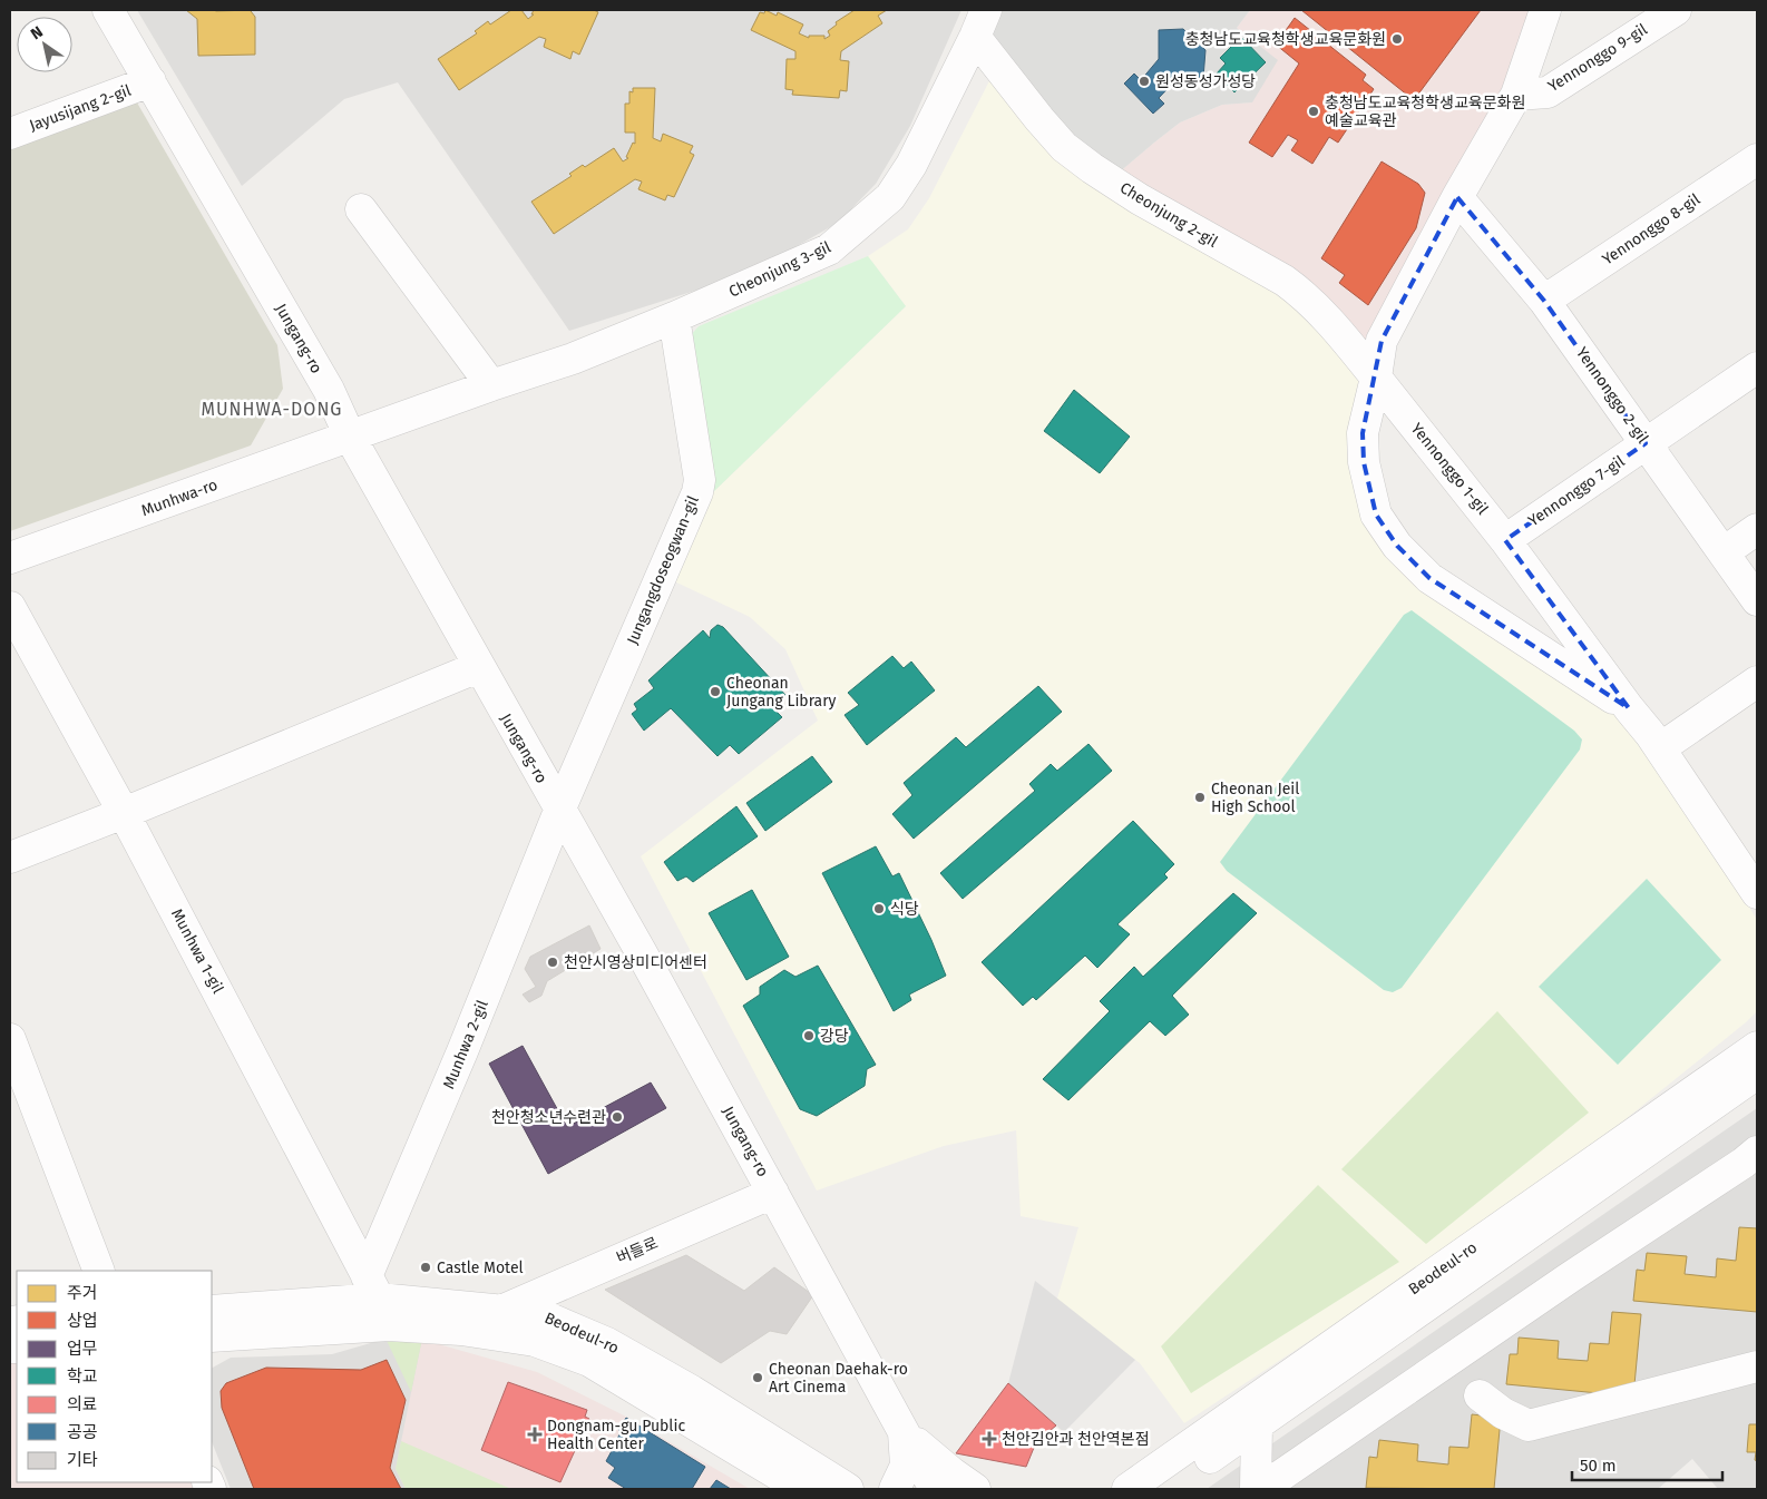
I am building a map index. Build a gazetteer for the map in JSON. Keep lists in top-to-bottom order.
{
  "streets": {
    "street": [
      "Yennonggo 9-gil",
      "Jayusijang 2-gil",
      "Cheonjung 2-gil",
      "Yennonggo 8-gil",
      "Cheonjung 3-gil",
      "Jungang-ro",
      "Yennonggo 2-gil",
      "Yennonggo 1-gil",
      "Yennonggo 7-gil",
      "Munhwa-ro",
      "Jungangdoseogwan-gil",
      "Munhwa 1-gil",
      "Munhwa 2-gil",
      "버들로",
      "Beodeul-ro"
    ]
  },
  "crossings": [
    ["Jayusijang 2-gil", "Jungang-ro"],
    ["Cheonjung 2-gil", "Cheonjung 3-gil"],
    ["Cheonjung 2-gil", "Yennonggo 1-gil"],
    ["Yennonggo 8-gil", "Yennonggo 2-gil"],
    ["Cheonjung 3-gil", "Jungang-ro"],
    ["Cheonjung 3-gil", "Munhwa-ro"],
    ["Cheonjung 3-gil", "Jungangdoseogwan-gil"],
    ["Jungang-ro", "Munhwa-ro"],
    ["Jungang-ro", "Jungangdoseogwan-gil"],
    ["Jungang-ro", "Munhwa 2-gil"],
    ["Jungang-ro", "버들로"],
    ["Yennonggo 2-gil", "Yennonggo 7-gil"],
    ["Yennonggo 1-gil", "Yennonggo 7-gil"],
    ["Jungangdoseogwan-gil", "Munhwa 2-gil"],
    ["Munhwa 1-gil", "Munhwa 2-gil"],
    ["Munhwa 1-gil", "Beodeul-ro"],
    ["Munhwa 2-gil", "Beodeul-ro"],
    ["버들로", "Beodeul-ro"]
  ],
  "districts": ["MUNHWA-DONG"],
  "places": {
    "other": [
      "충청남도교육청학생교육문화원",
      "원성동성가성당",
      "충청남도교육청학생교육문화원 예술교육관",
      "Cheonan Jungang Library",
      "Cheonan Jeil High School",
      "식당",
      "천안시영상미디어센터",
      "강당",
      "천안청소년수련관",
      "Castle Motel",
      "Cheonan Daehak-ro Art Cinema"
    ],
    "health": ["Dongnam-gu Public Health Center", "천안김안과 천안역본점"]
  },
  "legend": [
    "주거",
    "상업",
    "업무",
    "학교",
    "의료",
    "공공",
    "기타"
  ],
  "scale_bar": "50 m",
  "north": "top left"
}
